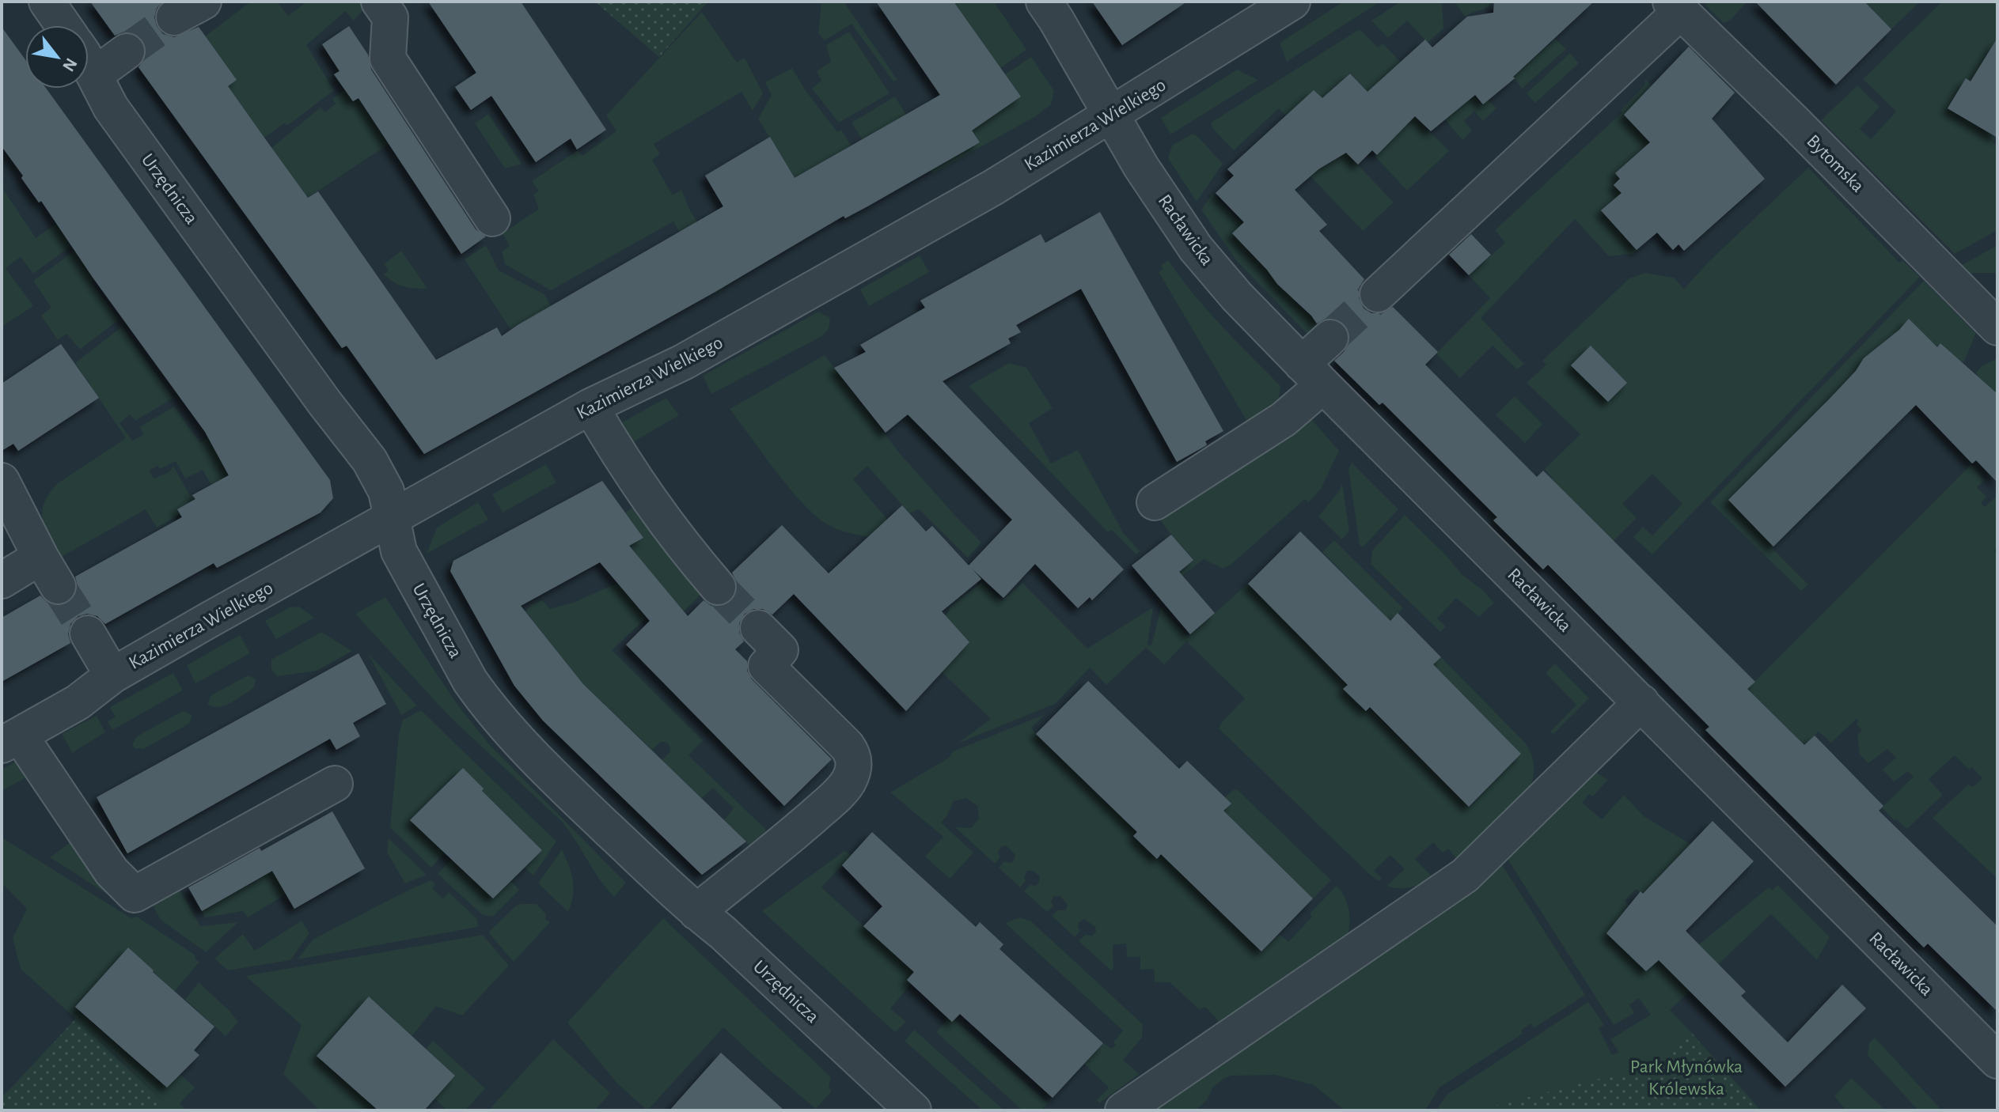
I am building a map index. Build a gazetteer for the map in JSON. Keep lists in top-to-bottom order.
{
  "streets": {
    "street": [
      "Kazimierza Wielkiego",
      "Bytomska",
      "Urzędnicza",
      "Racławicka"
    ]
  },
  "crossings": [
    ["Kazimierza Wielkiego", "Urzędnicza"],
    ["Kazimierza Wielkiego", "Racławicka"]
  ],
  "parks": ["Park Młynówka Królewska"],
  "north": "bottom right"
}
